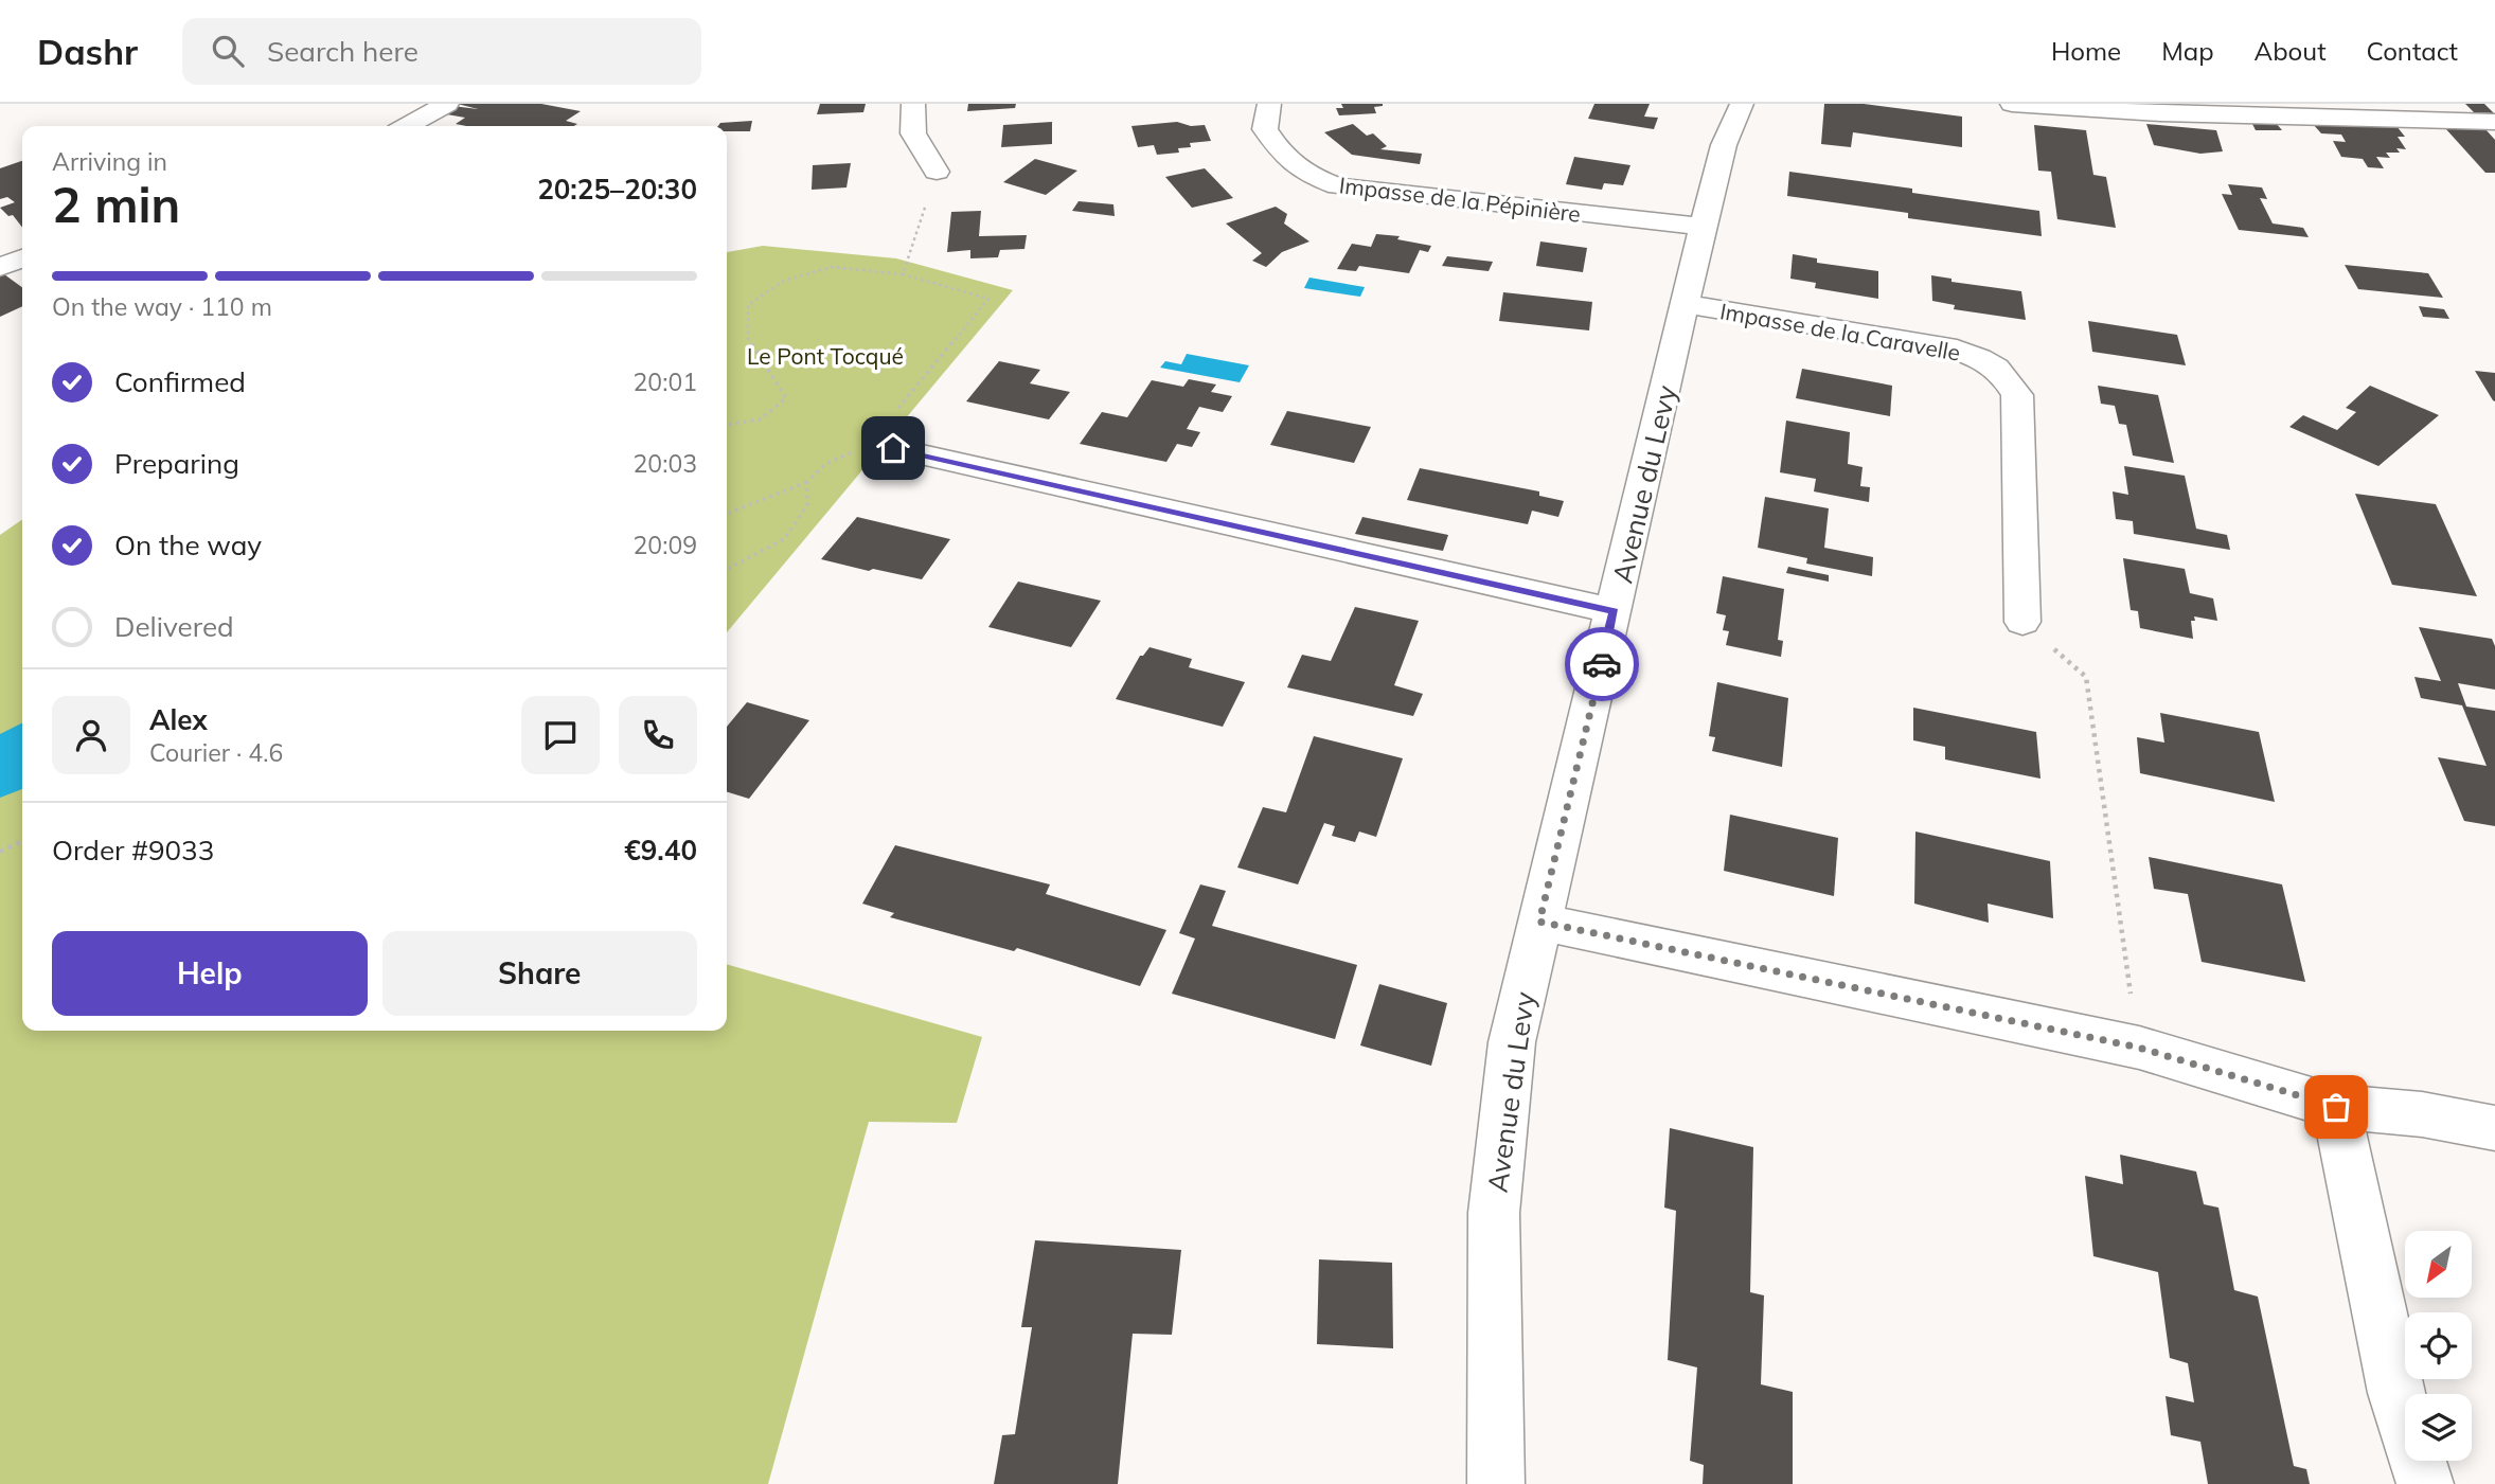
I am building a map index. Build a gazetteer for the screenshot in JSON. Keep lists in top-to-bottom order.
{
  "streets": {
    "street": ["Impasse de la Pépinière", "Impasse de la Caravelle", "Avenue du Levy"]
  },
  "crossings": [
    ["Impasse de la Pépinière", "Avenue du Levy"],
    ["Impasse de la Caravelle", "Avenue du Levy"]
  ],
  "parks": ["Le Pont Tocqué"],
  "north": "bottom left",
  "page": {
    "header": "Dashr",
    "search": "Search here",
    "nav": [
      "Home",
      "Map",
      "About",
      "Contact"
    ],
    "heading": ["2 min", "Arriving in", "20:25–20:30"],
    "panel": [
      "Alex",
      "Courier · 4.6",
      "Order #9033",
      "€9.40"
    ],
    "bar": "On the way · 110 m",
    "list": [
      ["Confirmed", "20:01"],
      ["Preparing", "20:03"],
      ["On the way", "20:09"],
      "Delivered"
    ],
    "buttons": ["Help", "Share"]
  }
}
